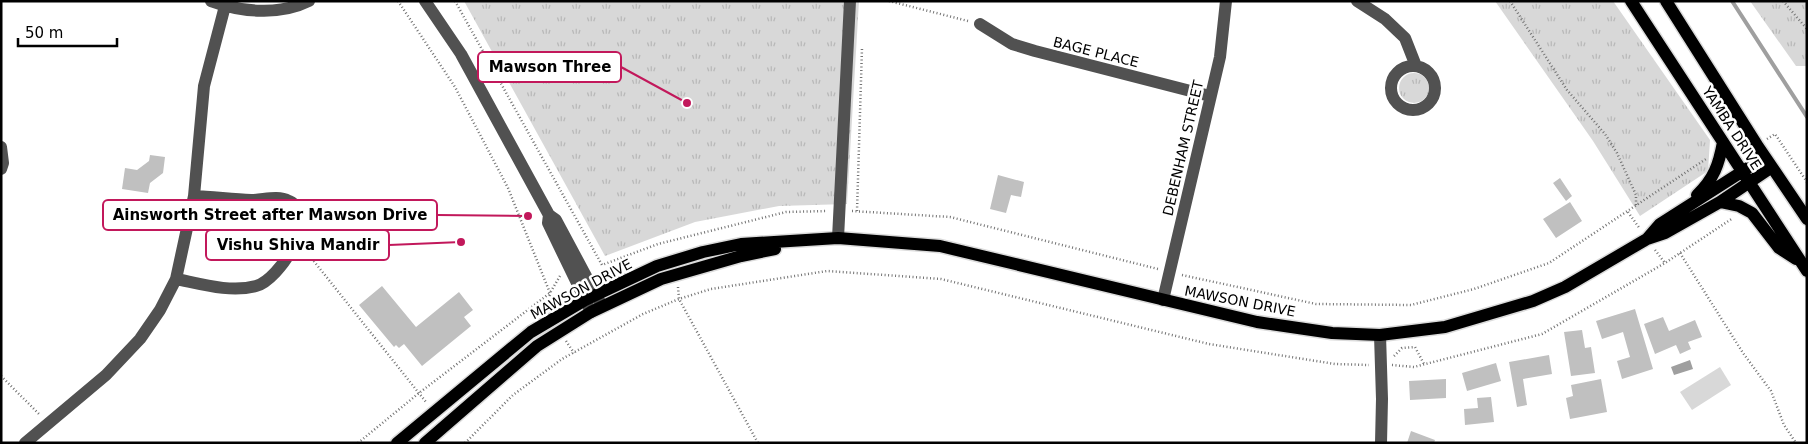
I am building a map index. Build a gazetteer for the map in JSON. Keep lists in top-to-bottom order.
{
  "streets": {
    "main road": ["YAMBA DRIVE", "MAWSON DRIVE"],
    "street": ["BAGE PLACE", "DEBENHAM STREET"]
  },
  "crossings": [
    ["BAGE PLACE", "DEBENHAM STREET"],
    ["YAMBA DRIVE", "MAWSON DRIVE"],
    ["DEBENHAM STREET", "MAWSON DRIVE"]
  ],
  "places": ["Mawson Three", "Ainsworth Street after Mawson Drive", "Vishu Shiva Mandir"],
  "scale_bar": "50 m"
}
